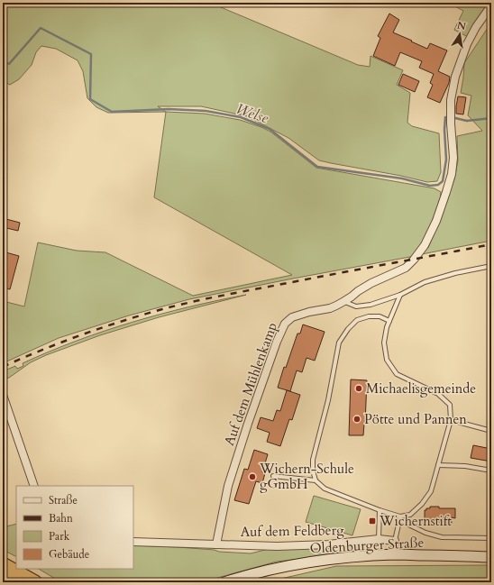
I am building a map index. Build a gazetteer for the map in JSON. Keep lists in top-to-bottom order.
{
  "streets": {
    "main road": ["Oldenburger Straße"],
    "street": ["Auf dem Mühlenkamp", "Auf dem Feldberg"]
  },
  "crossings": [
    ["Auf dem Mühlenkamp", "Auf dem Feldberg"]
  ],
  "water": ["Welse"],
  "places": {
    "other": ["Michaelisgemeinde", "Pötte und Pannen", "Wichern-Schule gGmbH"],
    "transit": ["Wichernstift"]
  },
  "legend": [
    "Straße",
    "Bahn",
    "Park",
    "Gebäude"
  ],
  "north": "top"
}
